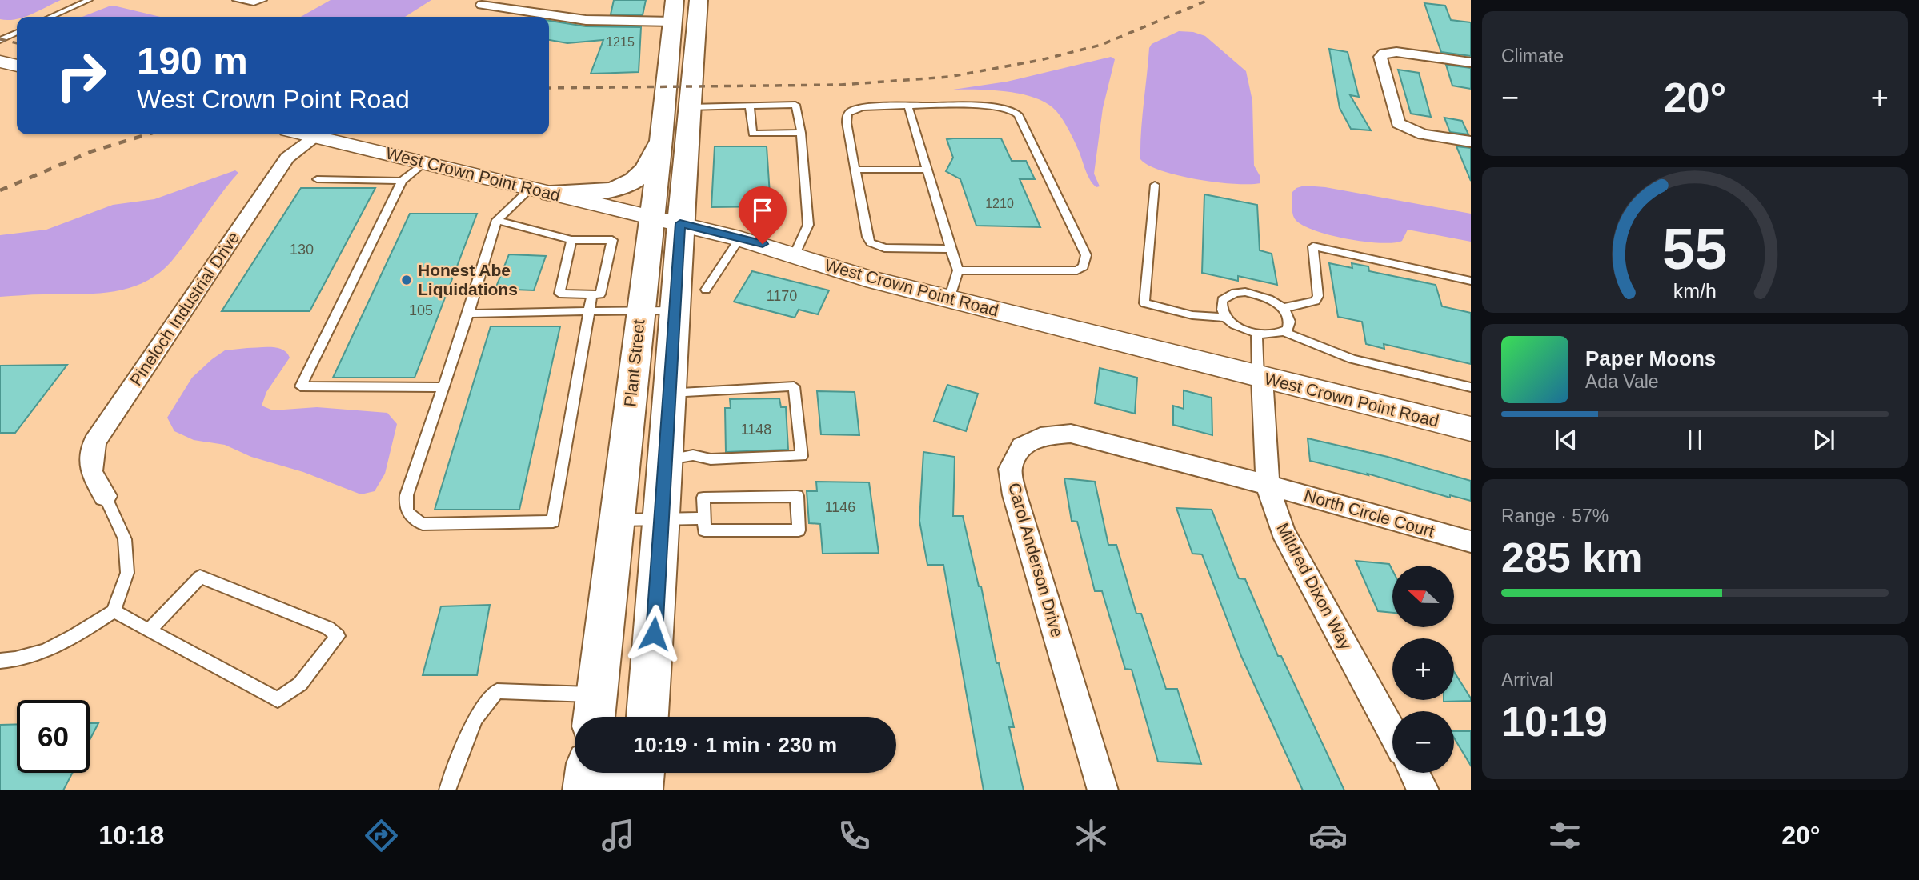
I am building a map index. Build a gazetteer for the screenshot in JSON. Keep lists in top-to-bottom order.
{
  "streets": {
    "main road": ["Plant Street"],
    "street": [
      "West Crown Point Road",
      "Pineloch Industrial Drive",
      "North Circle Court",
      "Carol Anderson Drive",
      "Mildred Dixon Way"
    ]
  },
  "crossings": [
    ["West Crown Point Road", "Pineloch Industrial Drive"],
    ["West Crown Point Road", "Plant Street"],
    ["West Crown Point Road", "Mildred Dixon Way"],
    ["North Circle Court", "Carol Anderson Drive"],
    ["North Circle Court", "Mildred Dixon Way"],
    ["Carol Anderson Drive", "Mildred Dixon Way"]
  ],
  "places": ["Honest Abe Liquidations"],
  "house_numbers": [
    "1215",
    "1210",
    "130",
    "1170",
    "105",
    "1148",
    "1146"
  ],
  "north": "left",
  "page": {
    "tile": [
      "Climate",
      ["Range · 57%", "285 km"],
      ["Arrival", "10:19"]
    ],
    "turn": ["190 m", "West Crown Point Road"],
    "heat": ["−", "20°", "+"],
    "song": ["Paper Moons", "Ada Vale"],
    "map_buttons": ["+", "−"],
    "limit": "60",
    "trip": "10:19 · 1 min · 230 m",
    "tabs": ["10:18", "20°"],
    "gauge": ["55", "km/h"]
  }
}
